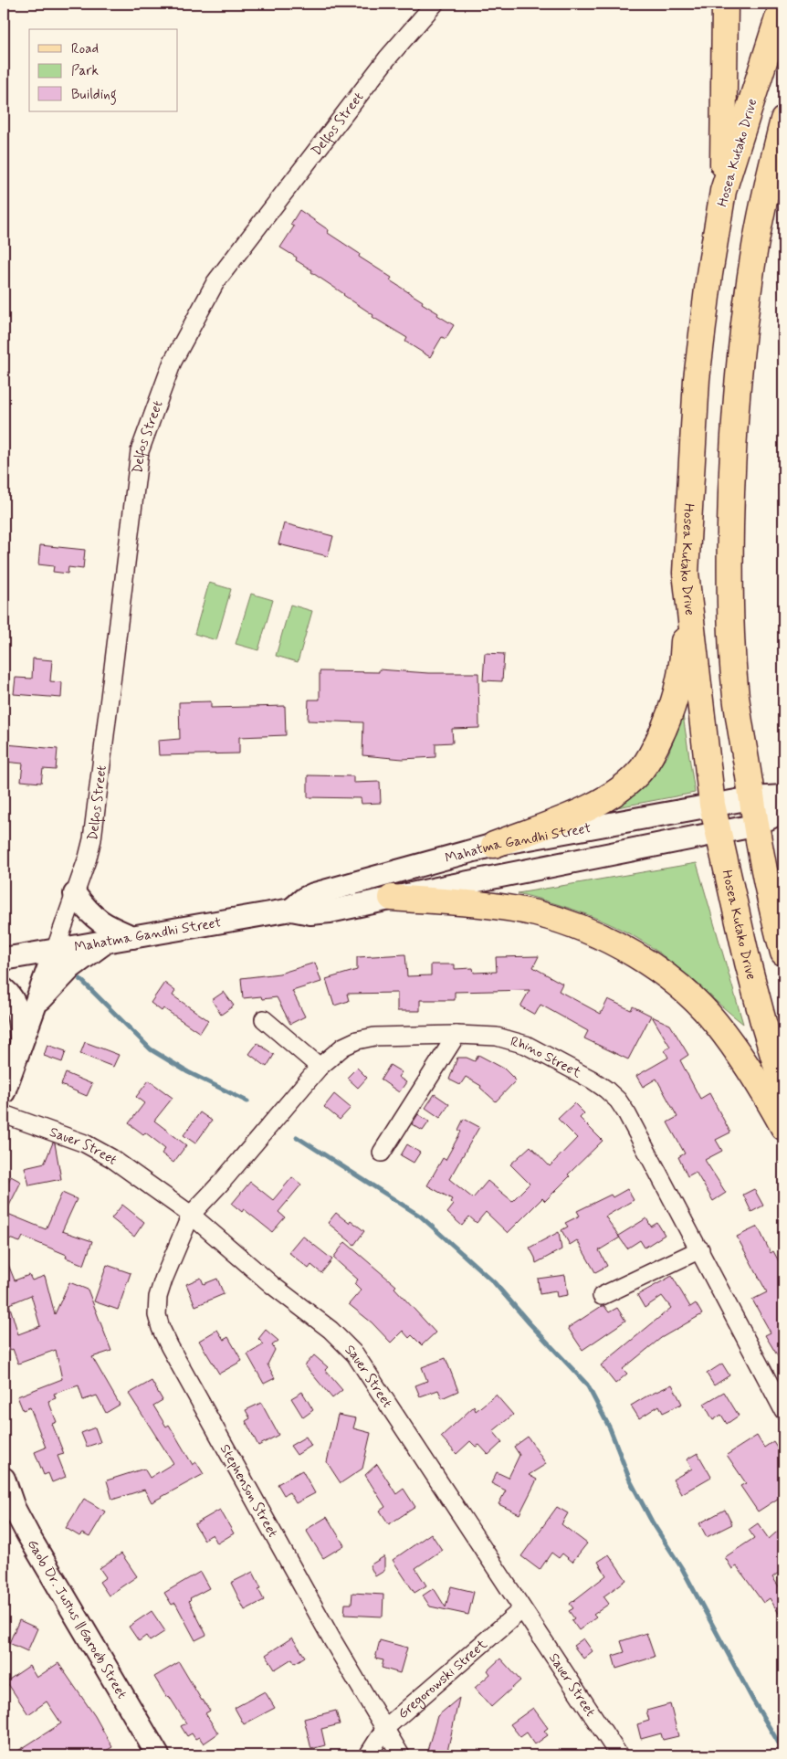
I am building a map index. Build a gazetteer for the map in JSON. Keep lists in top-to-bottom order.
{
  "streets": {
    "main road": ["Hosea Kutako Drive"],
    "street": [
      "Delfos Street",
      "Mahatma Gandhi Street",
      "Rhino Street",
      "Sauer Street",
      "Stephenson Street",
      "Gaob Dr. Justus ǁGaroëb Street",
      "Gregorowski Street"
    ]
  },
  "crossings": [
    ["Delfos Street", "Mahatma Gandhi Street"],
    ["Hosea Kutako Drive", "Mahatma Gandhi Street"],
    ["Rhino Street", "Sauer Street"],
    ["Rhino Street", "Stephenson Street"],
    ["Sauer Street", "Stephenson Street"],
    ["Sauer Street", "Gregorowski Street"],
    ["Stephenson Street", "Gregorowski Street"]
  ],
  "legend": ["Road", "Park", "Building"]
}
